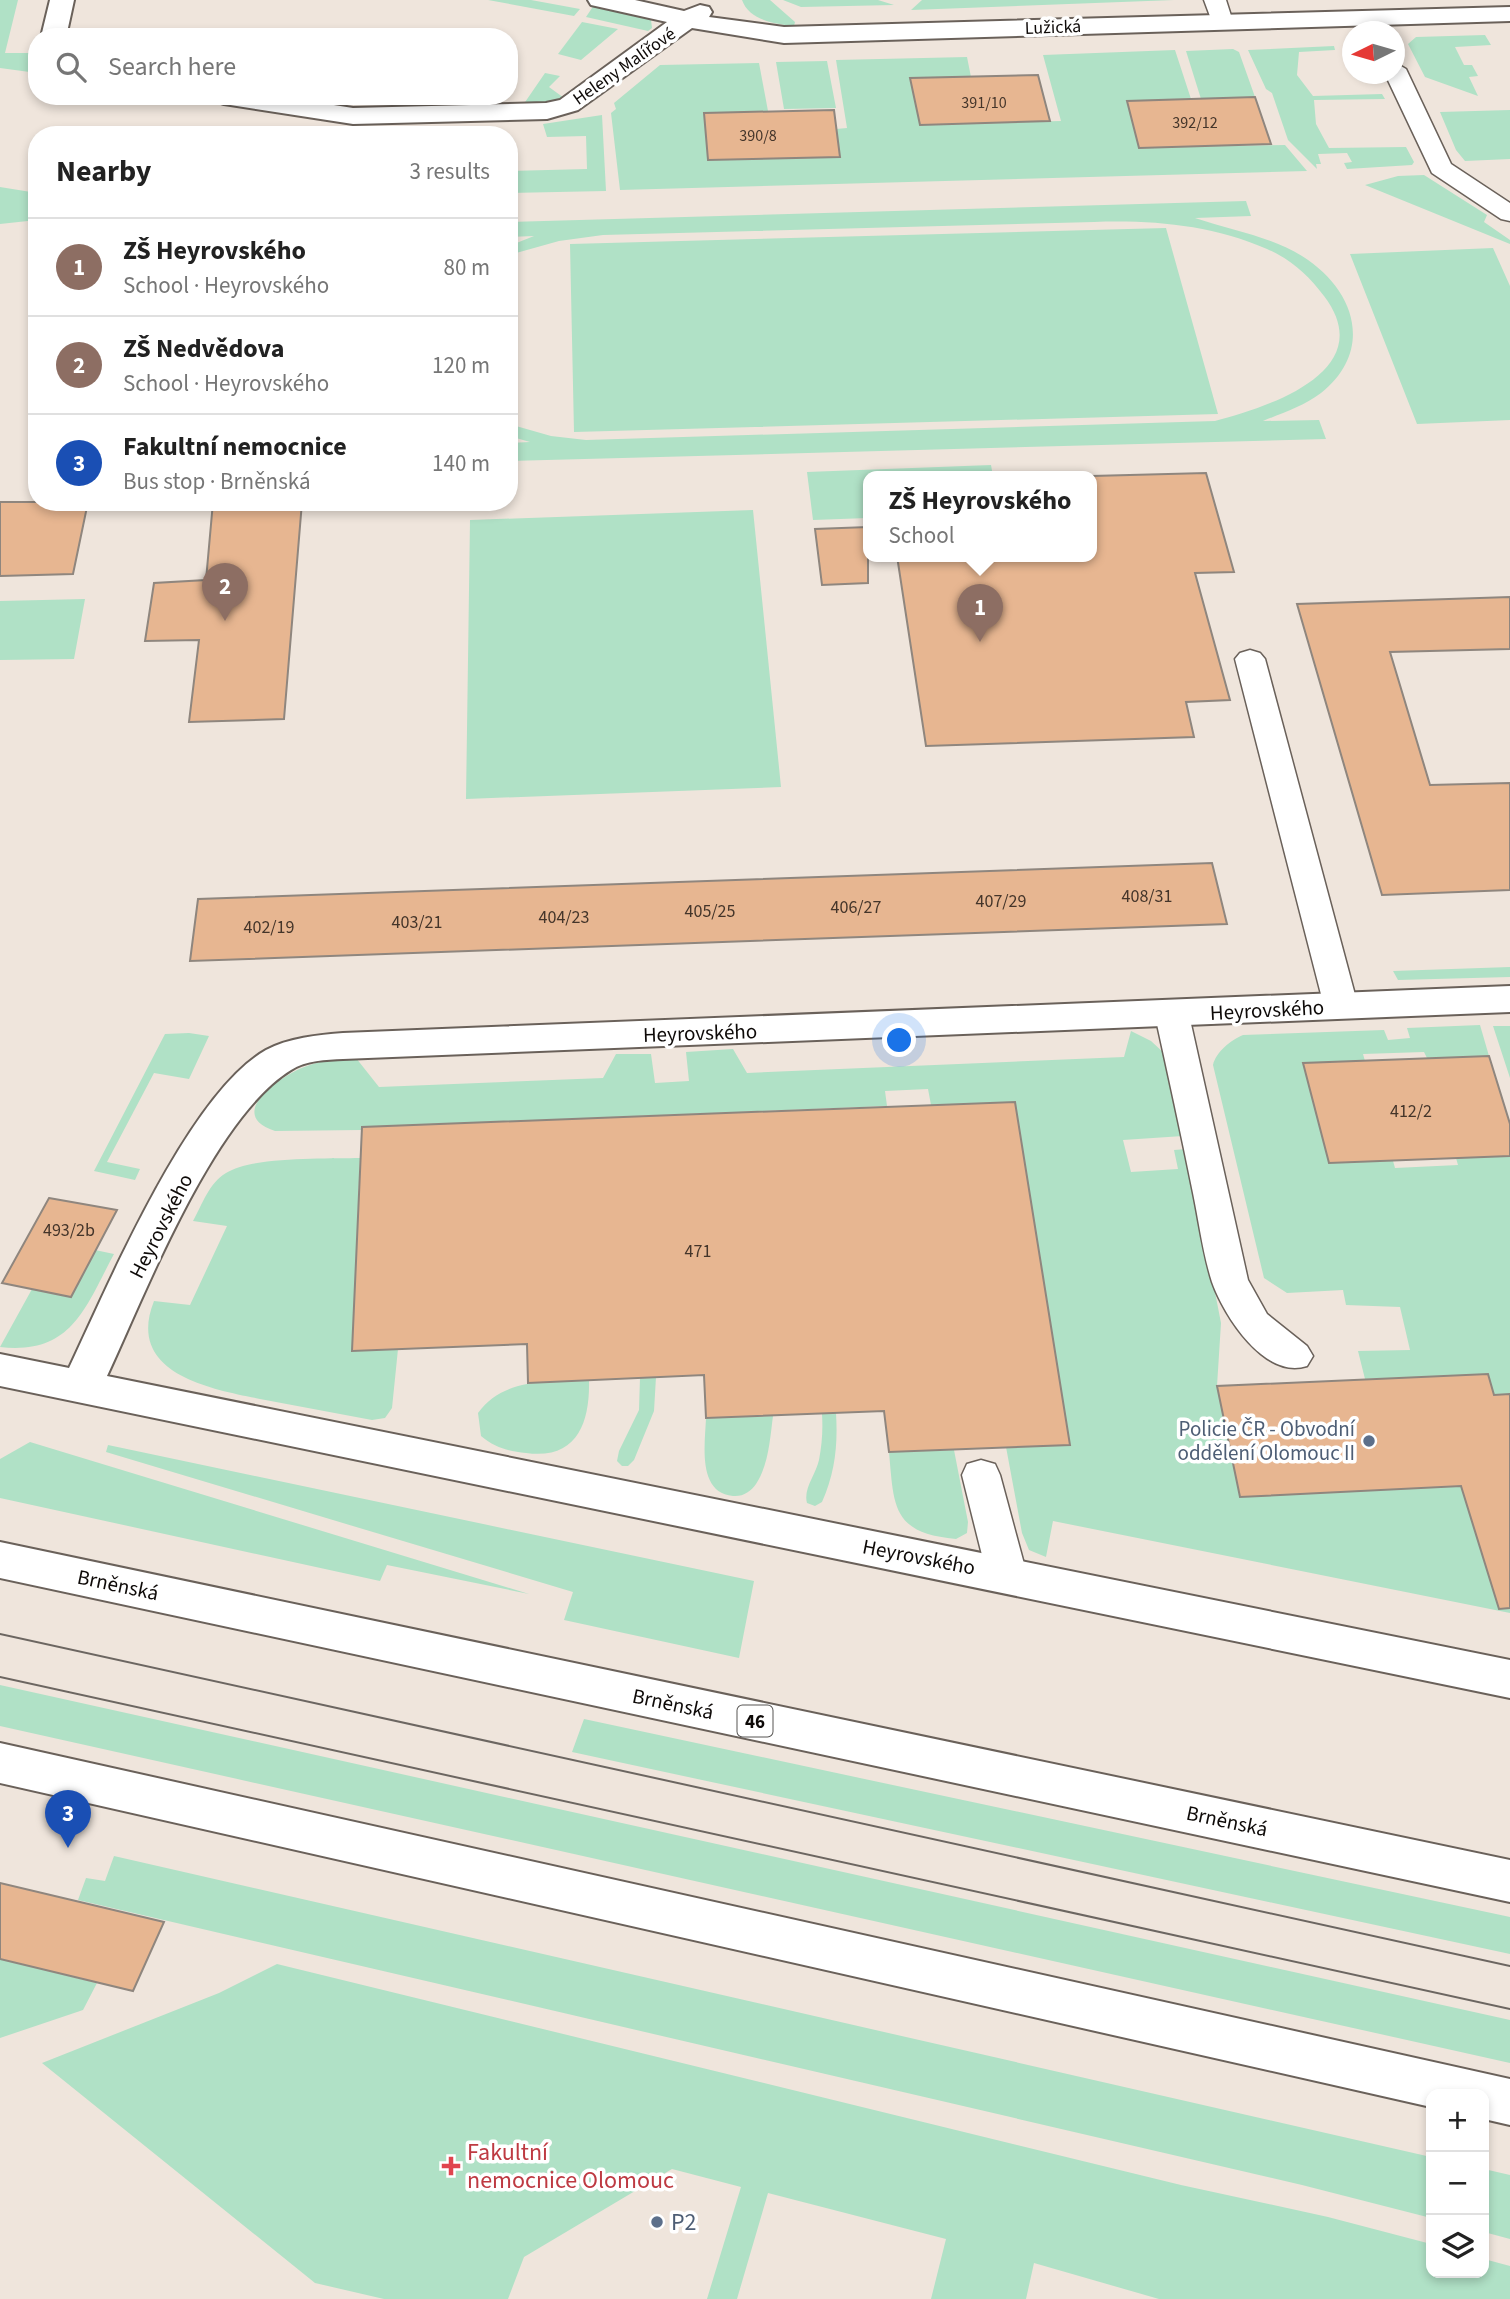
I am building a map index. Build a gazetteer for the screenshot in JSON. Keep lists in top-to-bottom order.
{
  "streets": {
    "street": [
      "Lužická",
      "Heleny Malířové",
      "Heyrovského",
      "Brněnská",
      "46"
    ]
  },
  "crossings": [
    ["Lužická", "Heleny Malířové"]
  ],
  "places": {
    "other": ["Policie ČR - Obvodní oddělení Olomouc II", "P2"],
    "health": ["Fakultní nemocnice Olomouc"]
  },
  "house_numbers": [
    "391/10",
    "392/12",
    "390/8",
    "408/31",
    "407/29",
    "406/27",
    "405/25",
    "404/23",
    "403/21",
    "402/19",
    "412/2",
    "493/2b",
    "471"
  ],
  "north": "left",
  "page": {
    "search": "Search here",
    "heading": ["Nearby", "3 results"],
    "list": [
      {
        "mark": "1",
        "name": "ZŠ Heyrovského",
        "note": "School · Heyrovského",
        "value": "80 m"
      },
      {
        "mark": "2",
        "name": "ZŠ Nedvědova",
        "note": "School · Heyrovského",
        "value": "120 m"
      },
      {
        "mark": "3",
        "name": "Fakultní nemocnice",
        "note": "Bus stop · Brněnská",
        "value": "140 m"
      }
    ],
    "popup": ["ZŠ Heyrovského", "School"],
    "pins": ["2", "1", "3"],
    "map_buttons": ["+", "−"]
  }
}
